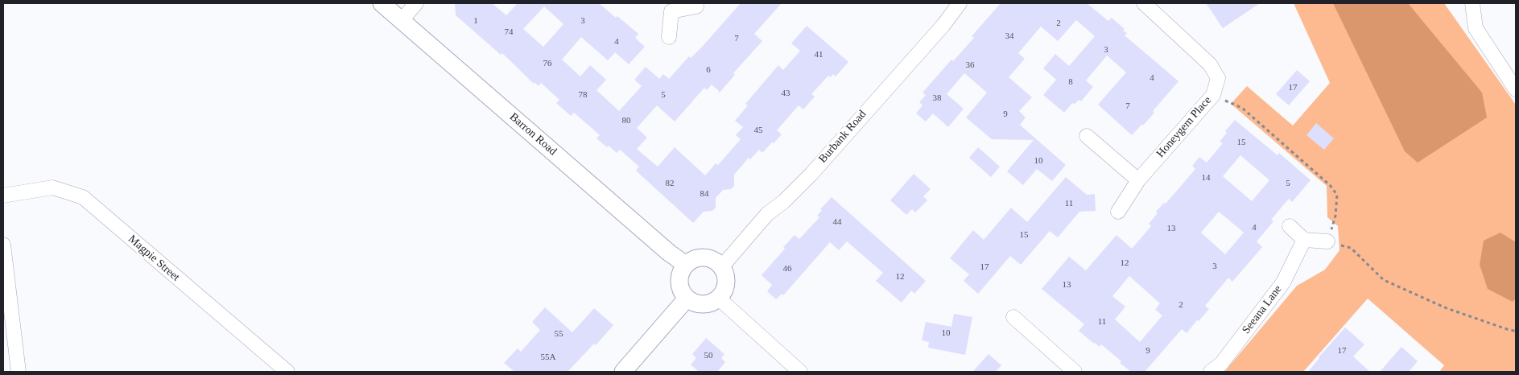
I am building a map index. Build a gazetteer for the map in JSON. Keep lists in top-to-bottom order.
{
  "streets": {
    "street": [
      "Honeygem Place",
      "Barron Road",
      "Burbank Road",
      "Magpie Street",
      "Seeana Lane"
    ]
  },
  "crossings": [
    ["Barron Road", "Burbank Road"]
  ],
  "house_numbers": [
    "1",
    "3",
    "2",
    "74",
    "34",
    "7",
    "4",
    "3",
    "41",
    "76",
    "36",
    "6",
    "4",
    "8",
    "17",
    "43",
    "78",
    "5",
    "38",
    "7",
    "9",
    "80",
    "45",
    "15",
    "10",
    "14",
    "82",
    "5",
    "84",
    "11",
    "44",
    "4",
    "13",
    "15",
    "12",
    "3",
    "17",
    "46",
    "12",
    "13",
    "2",
    "11",
    "10",
    "55",
    "9",
    "17",
    "50",
    "55A"
  ]
}
